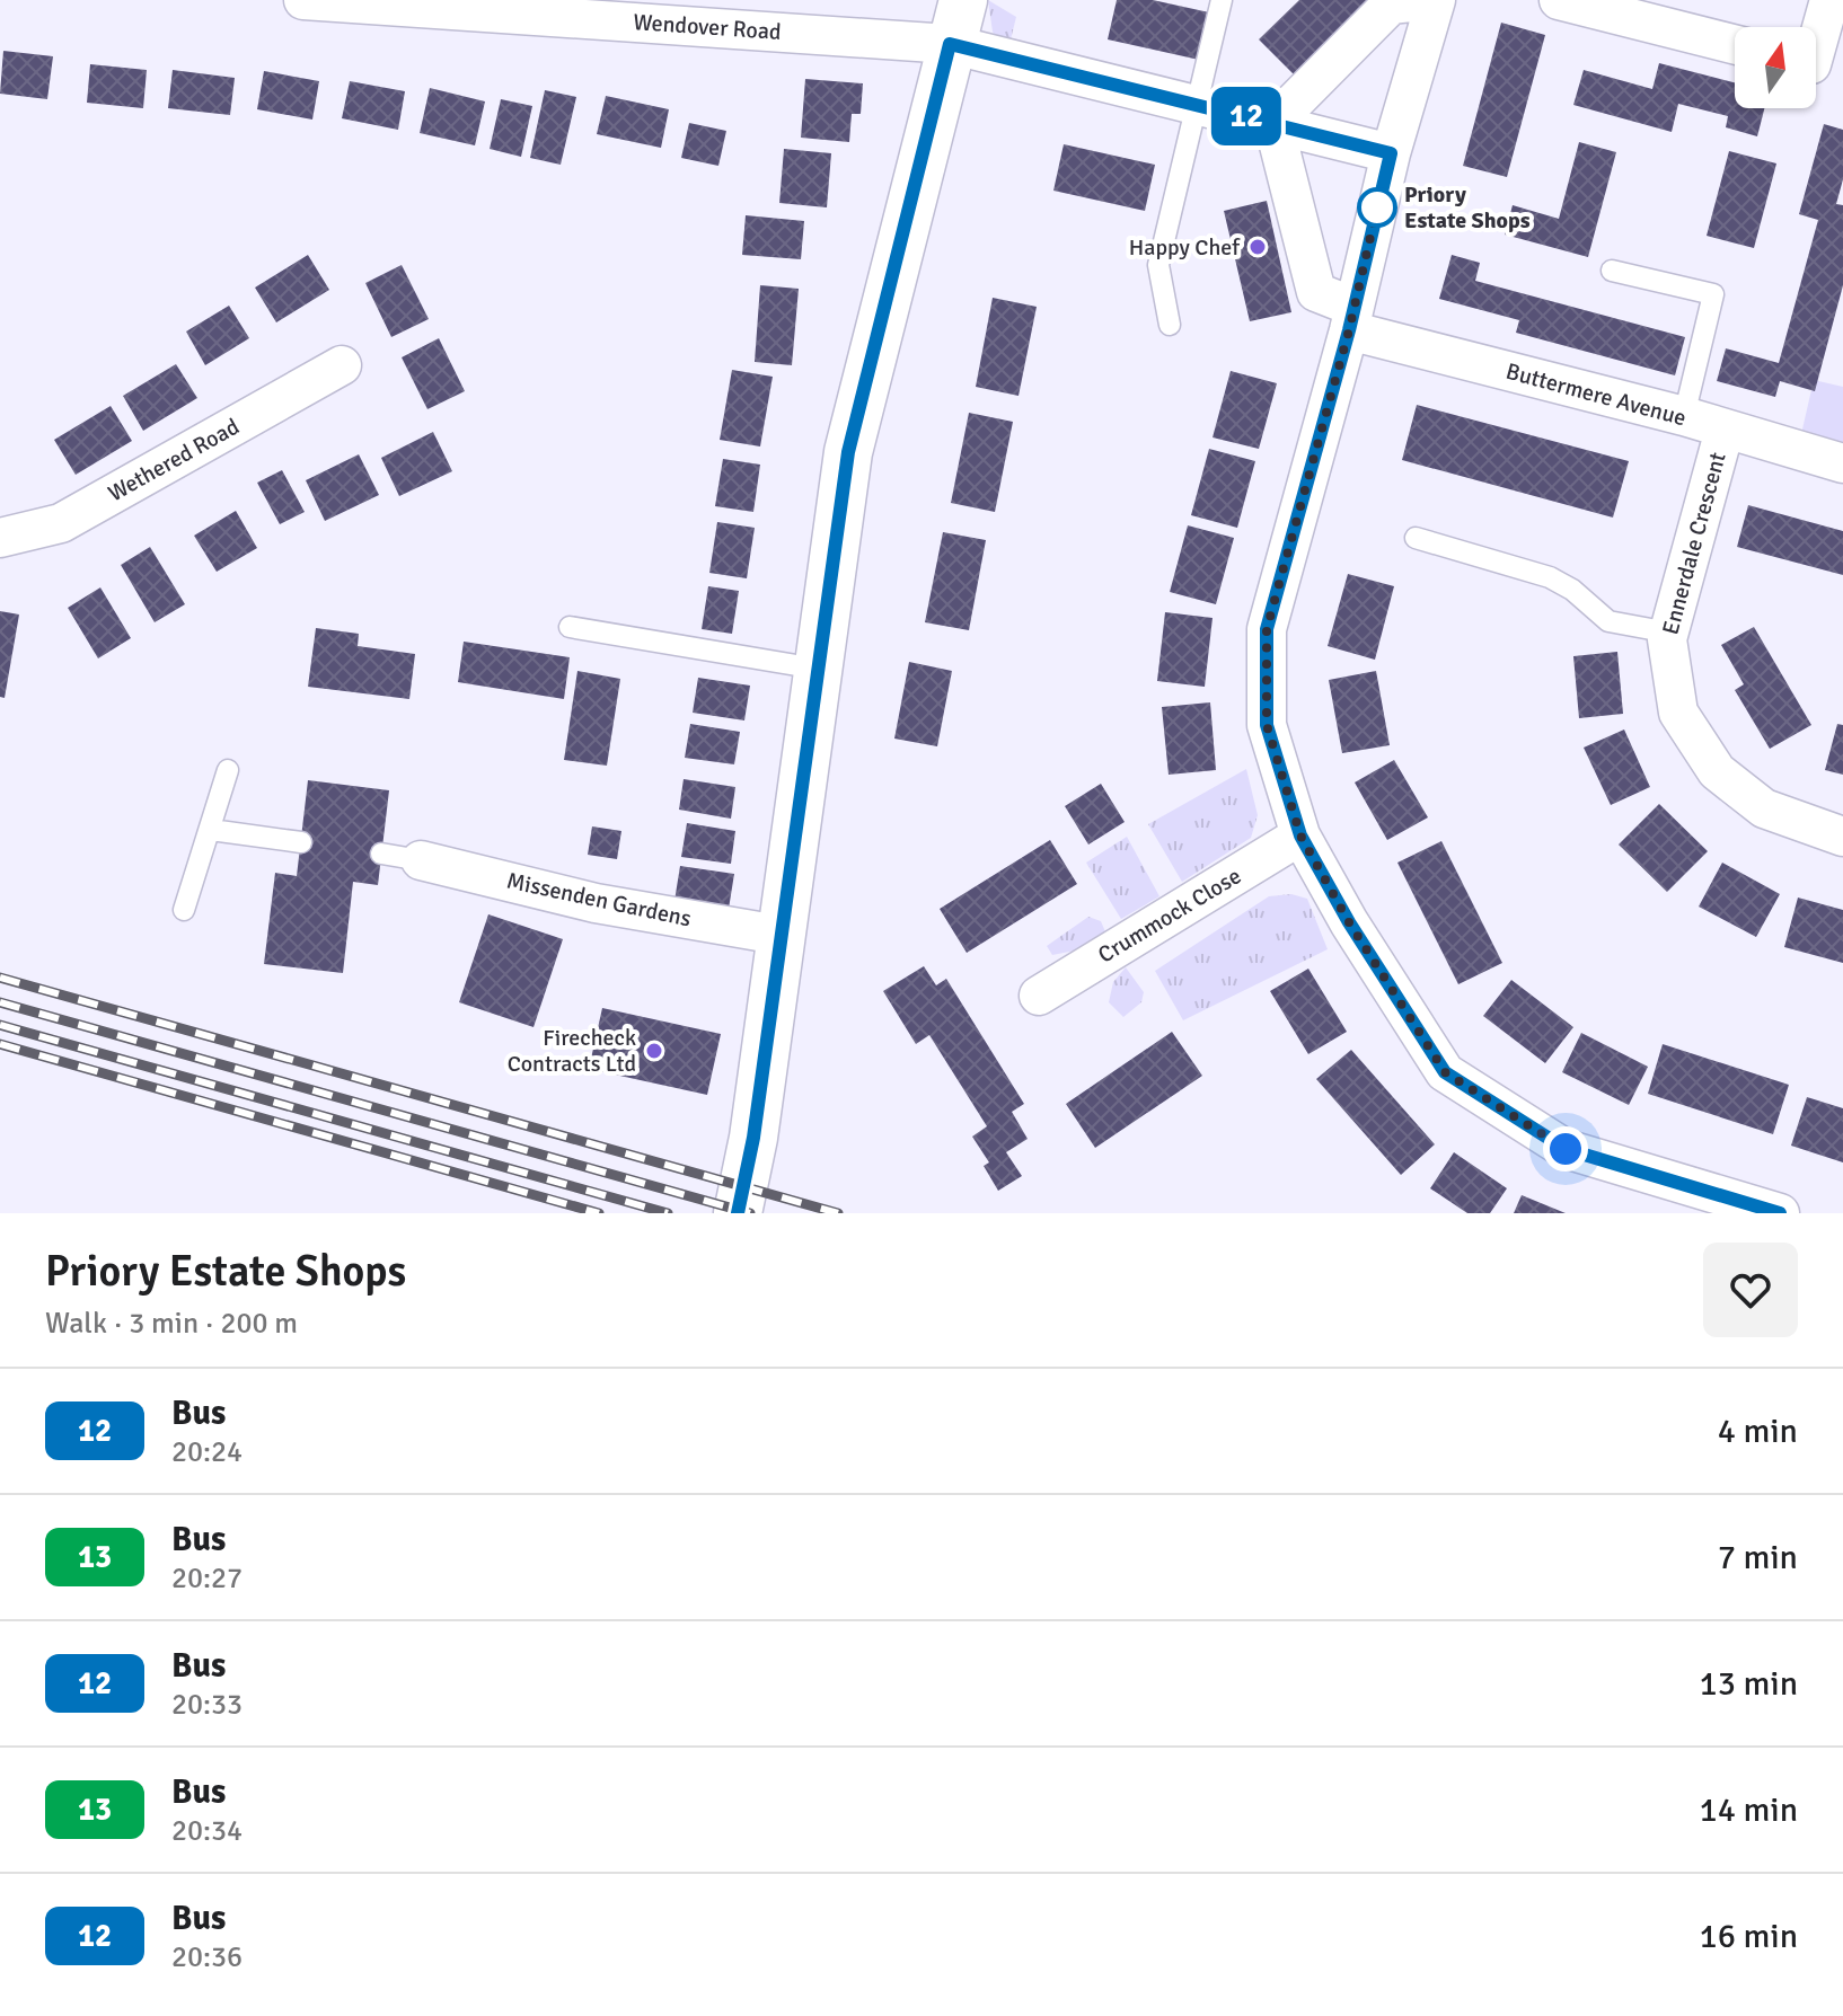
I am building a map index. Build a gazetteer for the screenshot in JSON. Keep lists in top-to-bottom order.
{
  "streets": {
    "street": [
      "Wendover Road",
      "Buttermere Avenue",
      "Wethered Road",
      "Ennerdale Crescent",
      "Missenden Gardens",
      "Crummock Close"
    ]
  },
  "crossings": [
    ["Wendover Road", "Buttermere Avenue"],
    ["Buttermere Avenue", "Ennerdale Crescent"]
  ],
  "places": ["Priory Estate Shops", "Happy Chef", "Firecheck Contracts Ltd"],
  "lines": ["bus line 12"],
  "north": "top",
  "page": {
    "on_map": "12",
    "heading": ["Priory Estate Shops", "Walk · 3 min · 200 m"],
    "list": [
      {
        "mark": "12",
        "name": "Bus",
        "note": "20:24",
        "value": "4 min"
      },
      {
        "mark": "13",
        "name": "Bus",
        "note": "20:27",
        "value": "7 min"
      },
      {
        "mark": "12",
        "name": "Bus",
        "note": "20:33",
        "value": "13 min"
      },
      {
        "mark": "13",
        "name": "Bus",
        "note": "20:34",
        "value": "14 min"
      },
      {
        "mark": "12",
        "name": "Bus",
        "note": "20:36",
        "value": "16 min"
      }
    ]
  }
}
